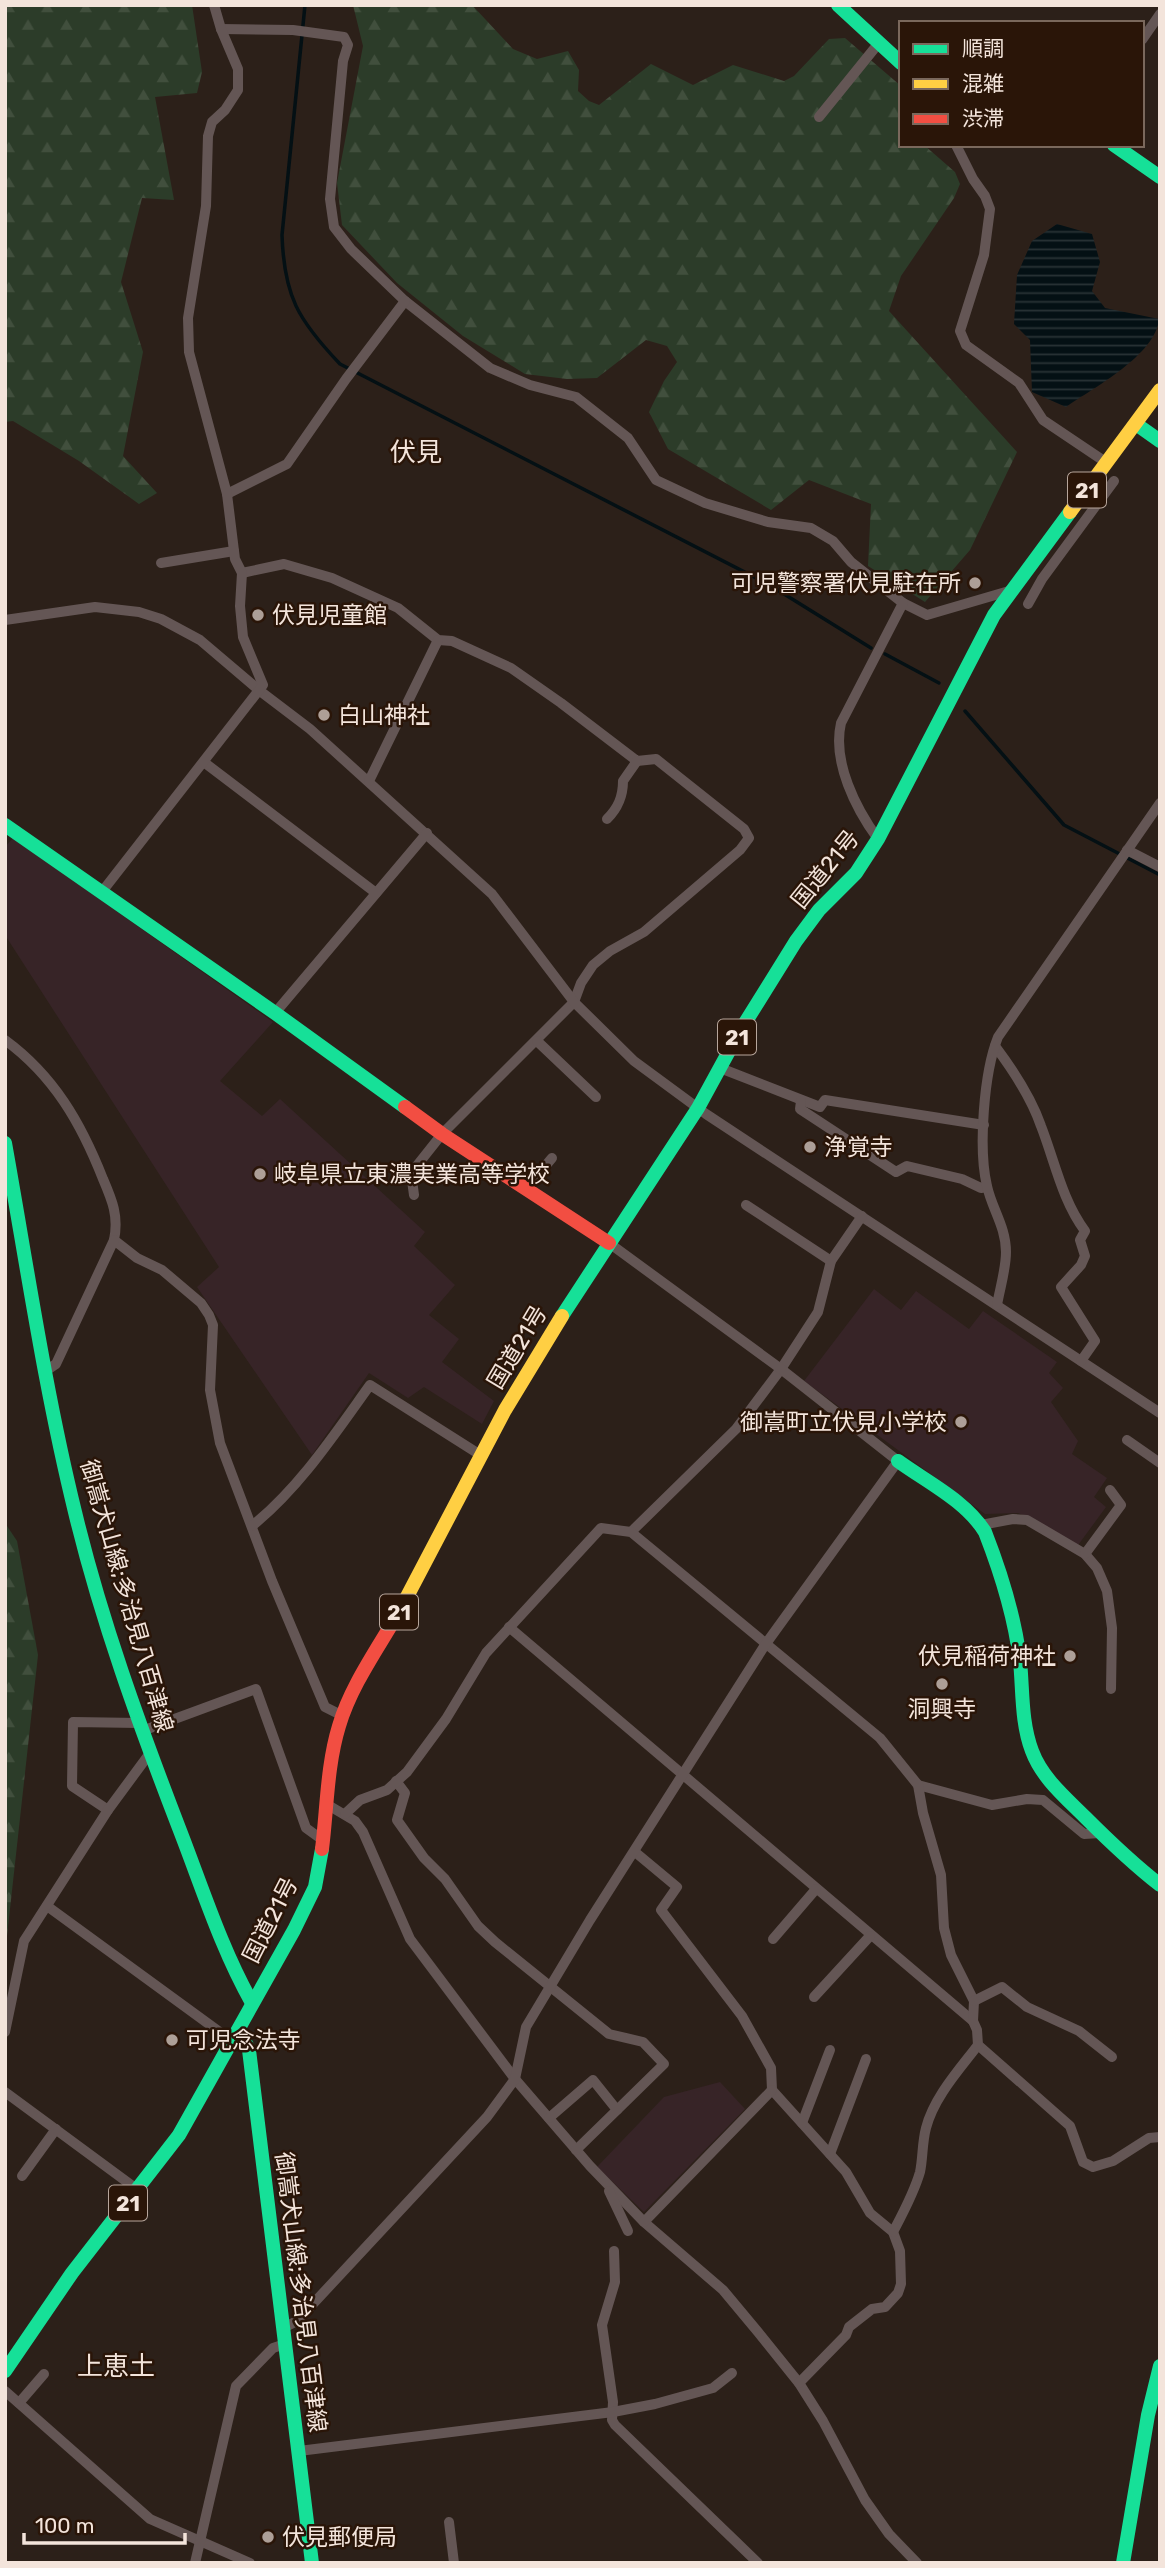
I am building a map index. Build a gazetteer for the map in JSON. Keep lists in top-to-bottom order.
{
  "streets": {
    "main road": ["21", "国道21号", "御嵩犬山線;多治見八百津線"]
  },
  "crossings": [
    ["国道21号", "御嵩犬山線;多治見八百津線"]
  ],
  "districts": ["伏見", "上恵土"],
  "places": [
    "可児警察署伏見駐在所",
    "伏見児童館",
    "白山神社",
    "浄覚寺",
    "岐阜県立東濃実業高等学校",
    "御嵩町立伏見小学校",
    "伏見稲荷神社",
    "洞興寺",
    "可児念法寺",
    "伏見郵便局"
  ],
  "legend": ["順調", "混雑", "渋滞"],
  "scale_bar": "100 m"
}
